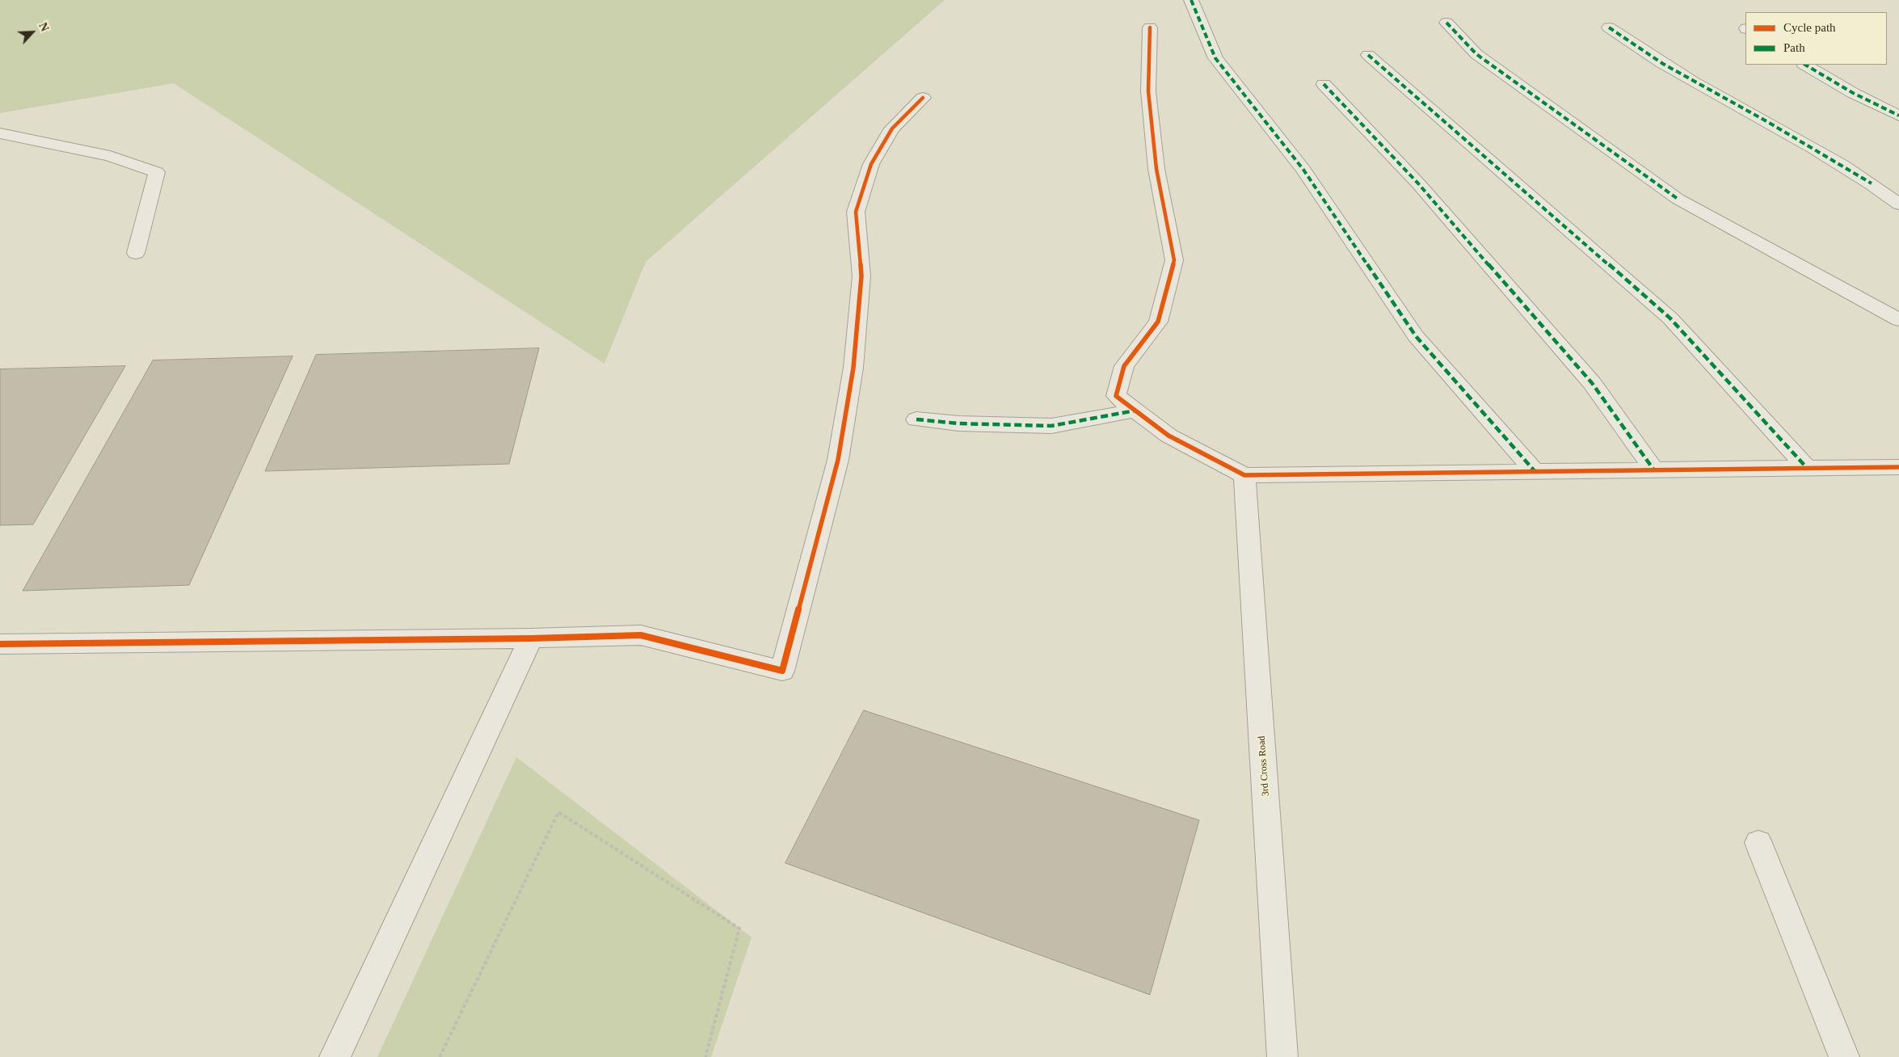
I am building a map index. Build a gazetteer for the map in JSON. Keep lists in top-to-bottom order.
{
  "streets": {
    "street": ["3rd Cross Road"]
  },
  "legend": ["Cycle path", "Path"],
  "north": "top right"
}
